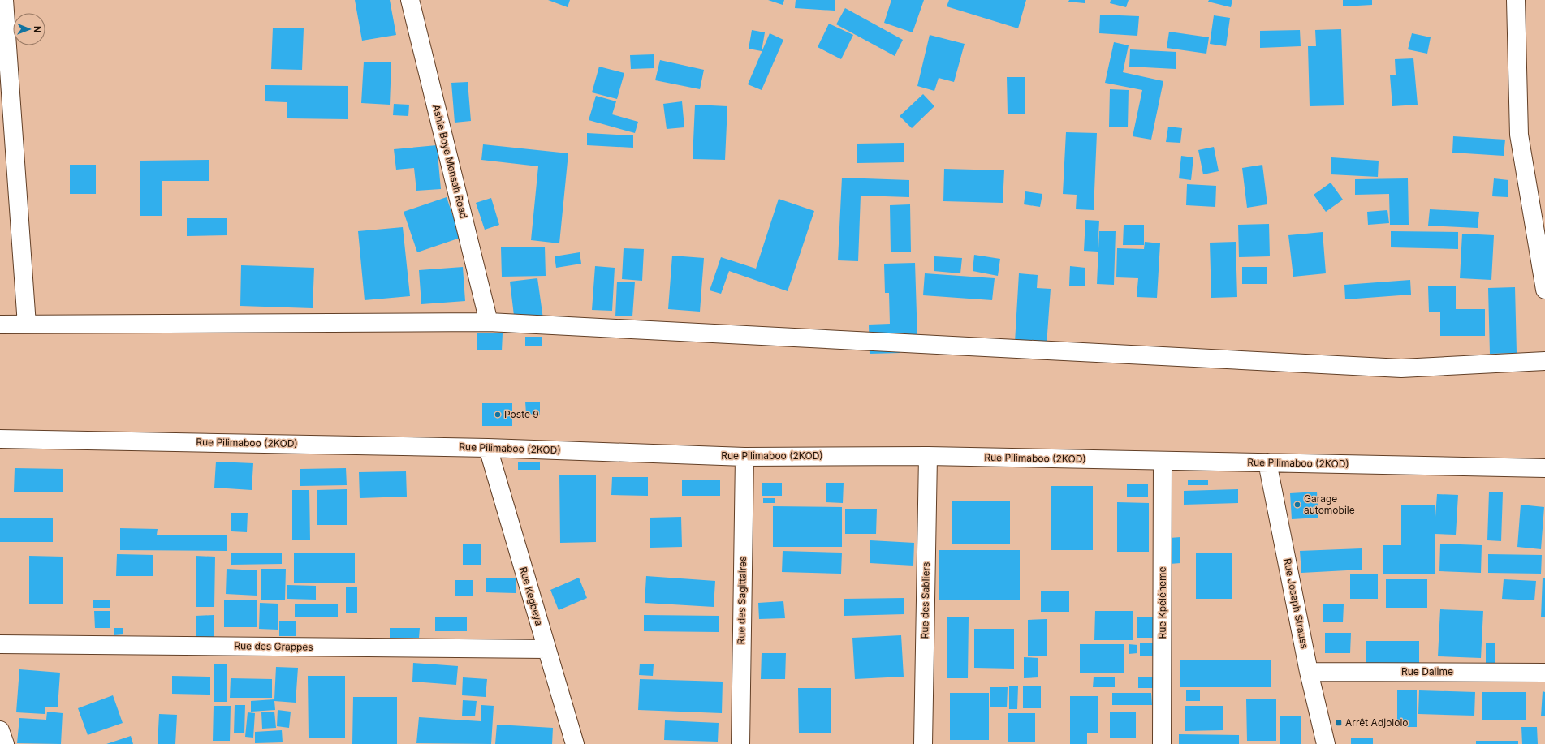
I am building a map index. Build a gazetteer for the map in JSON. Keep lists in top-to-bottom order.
{
  "streets": {
    "street": [
      "Ashie Boye Mensah Road",
      "Rue Pilimaboo (2KOD)",
      "Rue Kegbeya",
      "Rue des Sagittaires",
      "Rue des Sabliers",
      "Rue Kpéléheme",
      "Rue Joseph Strauss",
      "Rue des Grappes",
      "Rue Dalime"
    ]
  },
  "crossings": [
    ["Rue Pilimaboo (2KOD)", "Rue Kegbeya"],
    ["Rue Pilimaboo (2KOD)", "Rue des Sagittaires"],
    ["Rue Pilimaboo (2KOD)", "Rue des Sabliers"],
    ["Rue Pilimaboo (2KOD)", "Rue Kpéléheme"],
    ["Rue Pilimaboo (2KOD)", "Rue Joseph Strauss"],
    ["Rue Kegbeya", "Rue des Grappes"],
    ["Rue Joseph Strauss", "Rue Dalime"]
  ],
  "places": {
    "other": ["Poste 9", "Garage automobile"],
    "transit": ["Arrêt Adjololo"]
  },
  "north": "right"
}
